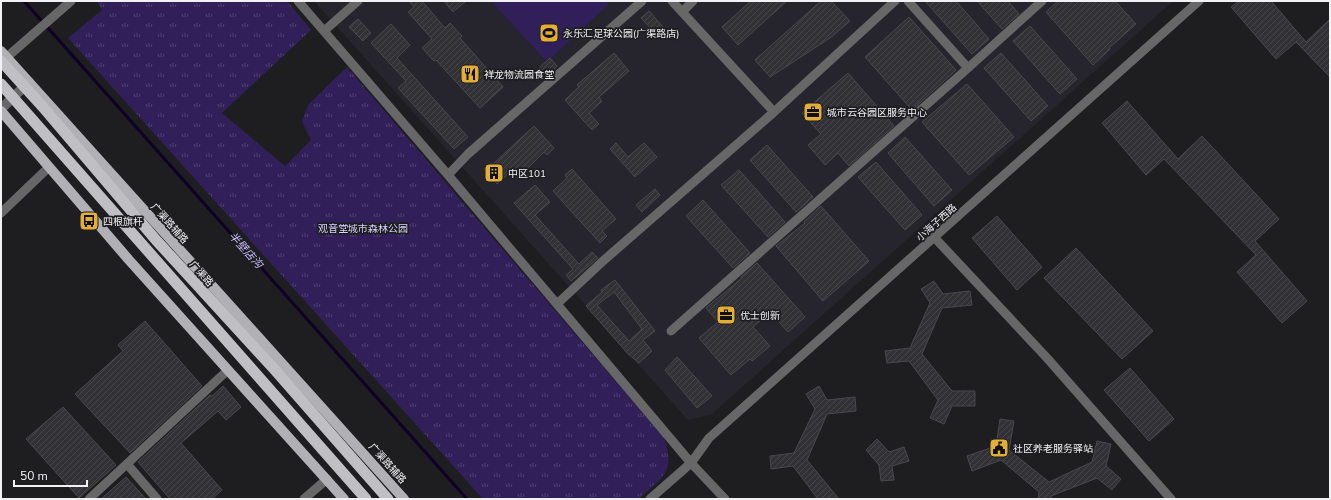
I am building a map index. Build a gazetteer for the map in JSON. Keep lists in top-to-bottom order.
{
  "streets": {
    "highway": ["广渠路"],
    "main road": ["广渠路辅路"],
    "street": ["小海子西路"]
  },
  "crossings": [
    ["广渠路辅路", "广渠路"]
  ],
  "water": ["半壁店沟"],
  "parks": ["观音堂城市森林公园"],
  "places": {
    "sports": ["永乐汇足球公园(广渠路店)"],
    "restaurant": ["祥龙物流园食堂"],
    "office": ["城市云谷园区服务中心", "优士创新"],
    "building": ["中区101"],
    "bus stop": ["四根旗杆"],
    "public building": ["社区养老服务驿站"]
  },
  "scale_bar": "50 m"
}
